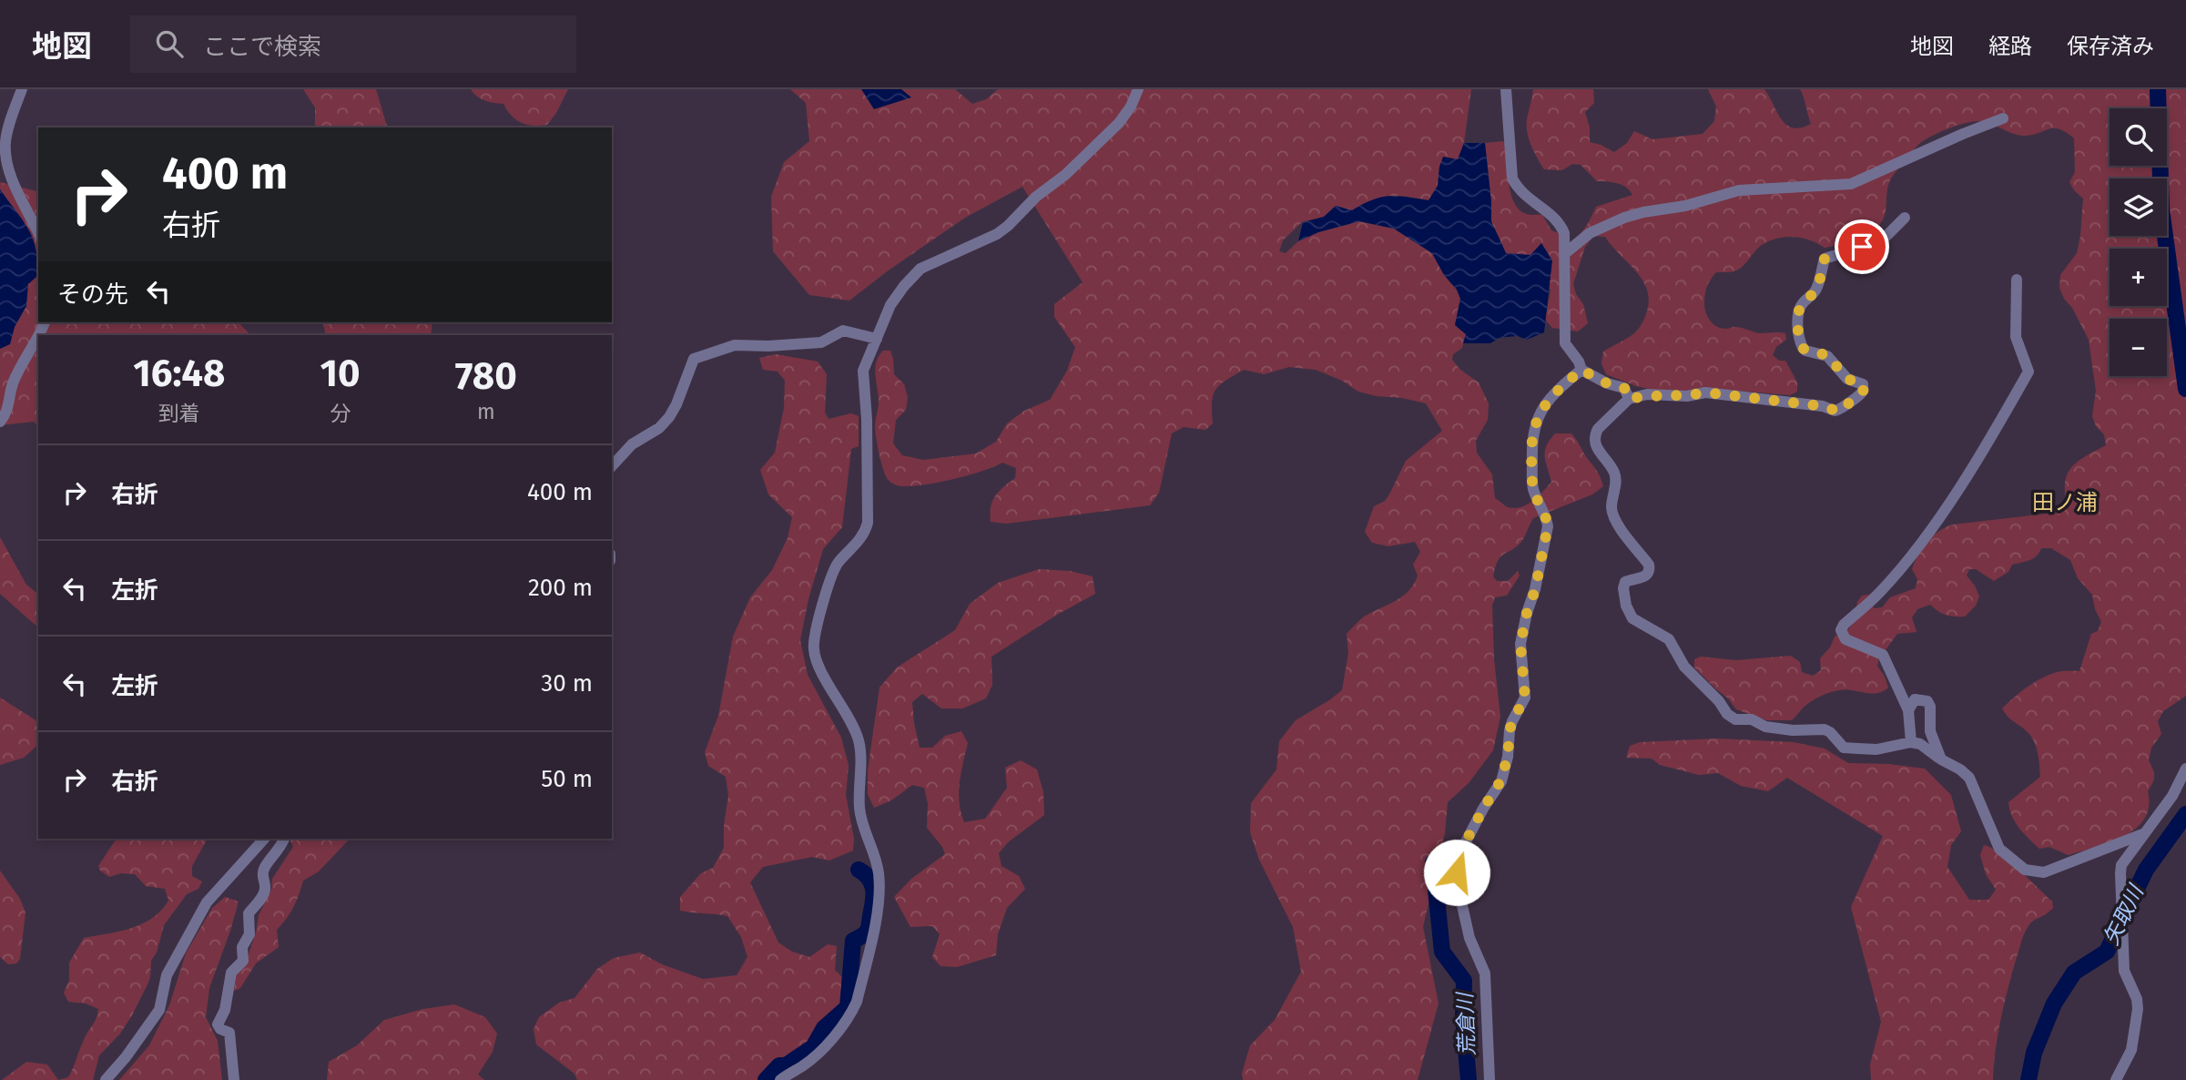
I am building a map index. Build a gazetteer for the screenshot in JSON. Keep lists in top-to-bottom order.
{
  "districts": ["田ノ浦"],
  "water": ["矢取川", "荒倉川"],
  "page": {
    "header": "地図",
    "search": "ここで検索",
    "nav": ["地図", "経路", "保存済み"],
    "map_buttons": ["+", "−"],
    "turn": ["400 m", "右折"],
    "then": "その先",
    "eta": [
      "16:48",
      "到着",
      "10",
      "分",
      "780",
      "m"
    ],
    "list": [
      {
        "name": "右折",
        "value": "400 m"
      },
      {
        "name": "左折",
        "value": "200 m"
      },
      {
        "name": "左折",
        "value": "30 m"
      },
      {
        "name": "右折",
        "value": "50 m"
      }
    ]
  }
}
